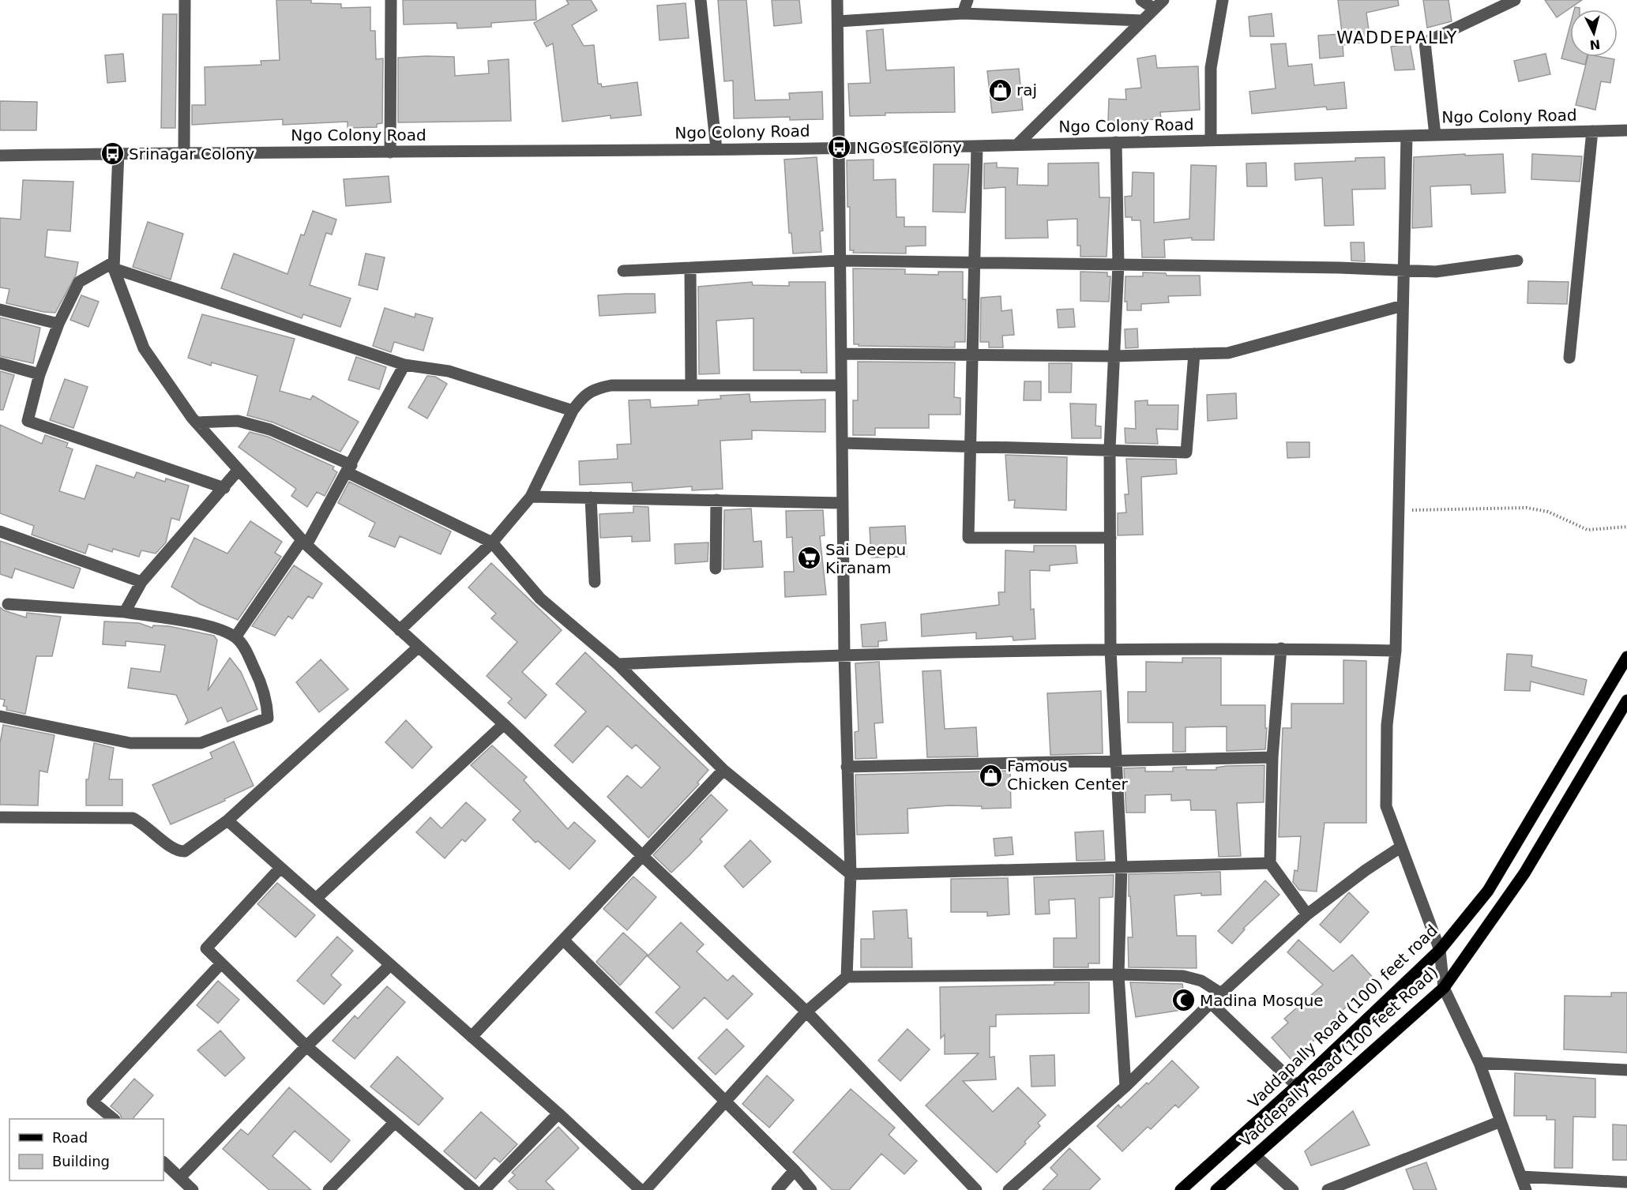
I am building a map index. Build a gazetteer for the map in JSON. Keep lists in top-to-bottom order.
{
  "streets": {
    "main road": ["Vaddapally Road (100) feet road", "Vaddepally Road (100 feet Road)"],
    "street": ["Ngo Colony Road"]
  },
  "districts": ["WADDEPALLY"],
  "places": {
    "shop": ["raj", "Famous Chicken Center"],
    "bus stop": ["NGOS Colony", "Srinagar Colony"],
    "supermarket": ["Sai Deepu Kiranam"],
    "mosque": ["Madina Mosque"]
  },
  "legend": ["Road", "Building"],
  "north": "bottom"
}
